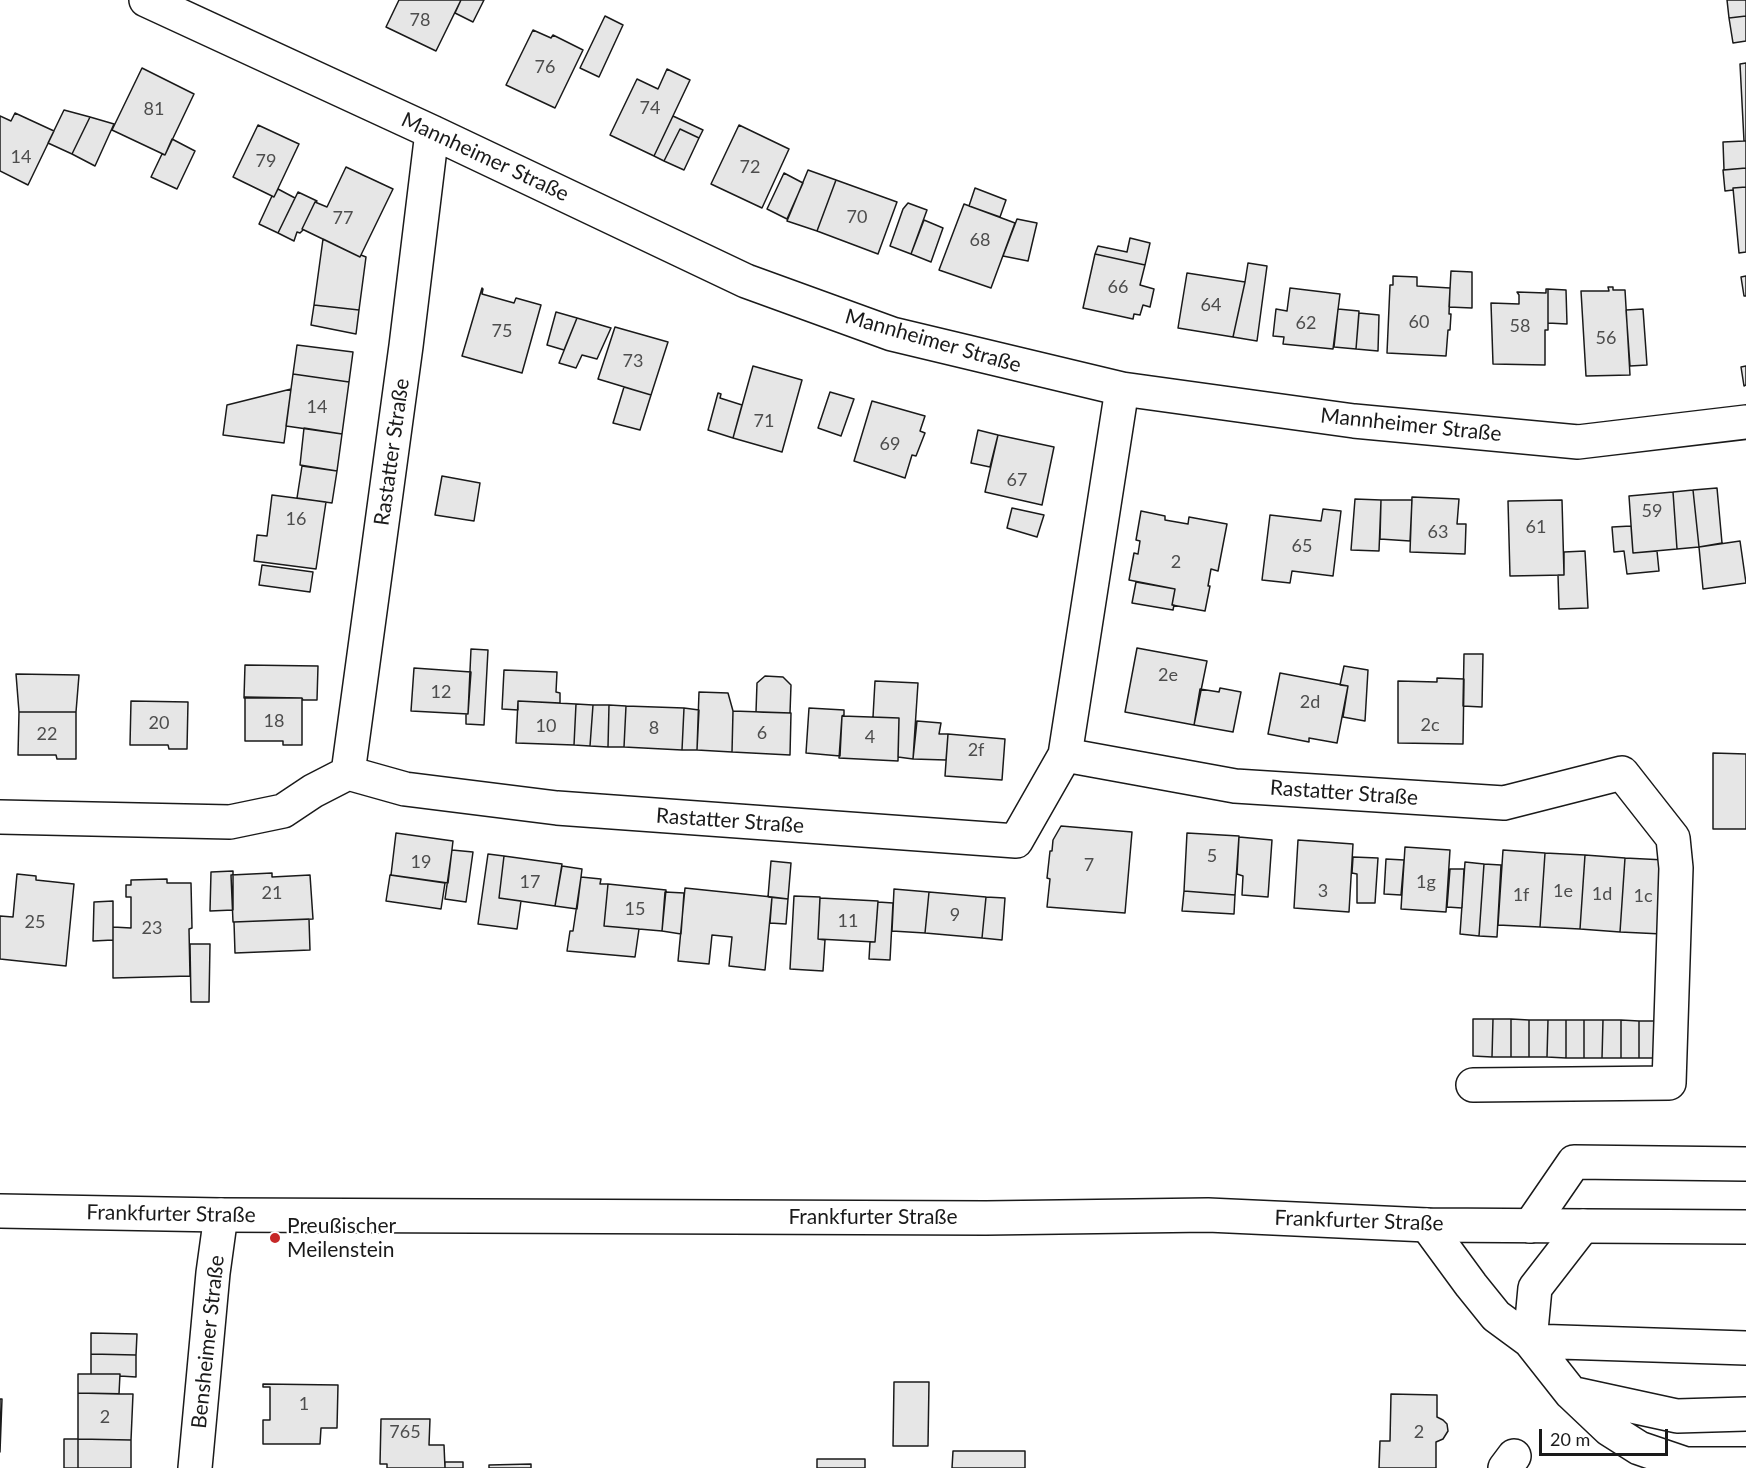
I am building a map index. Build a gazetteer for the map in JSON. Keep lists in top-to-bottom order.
{
  "streets": {
    "street": [
      "Mannheimer Straße",
      "Rastatter Straße",
      "Frankfurter Straße",
      "Bensheimer Straße"
    ]
  },
  "crossings": [
    ["Mannheimer Straße", "Rastatter Straße"],
    ["Frankfurter Straße", "Bensheimer Straße"]
  ],
  "places": ["Preußischer Meilenstein"],
  "house_numbers": [
    "78",
    "76",
    "74",
    "81",
    "14",
    "79",
    "72",
    "70",
    "77",
    "68",
    "66",
    "64",
    "60",
    "62",
    "58",
    "75",
    "56",
    "73",
    "14",
    "71",
    "69",
    "67",
    "59",
    "16",
    "61",
    "63",
    "65",
    "2",
    "2e",
    "12",
    "2d",
    "18",
    "20",
    "2c",
    "10",
    "8",
    "6",
    "22",
    "4",
    "2f",
    "5",
    "19",
    "7",
    "17",
    "1g",
    "3",
    "1e",
    "21",
    "1d",
    "1f",
    "1c",
    "15",
    "9",
    "11",
    "25",
    "23",
    "1",
    "2",
    "765",
    "2"
  ],
  "scale_bar": "20 m"
}
